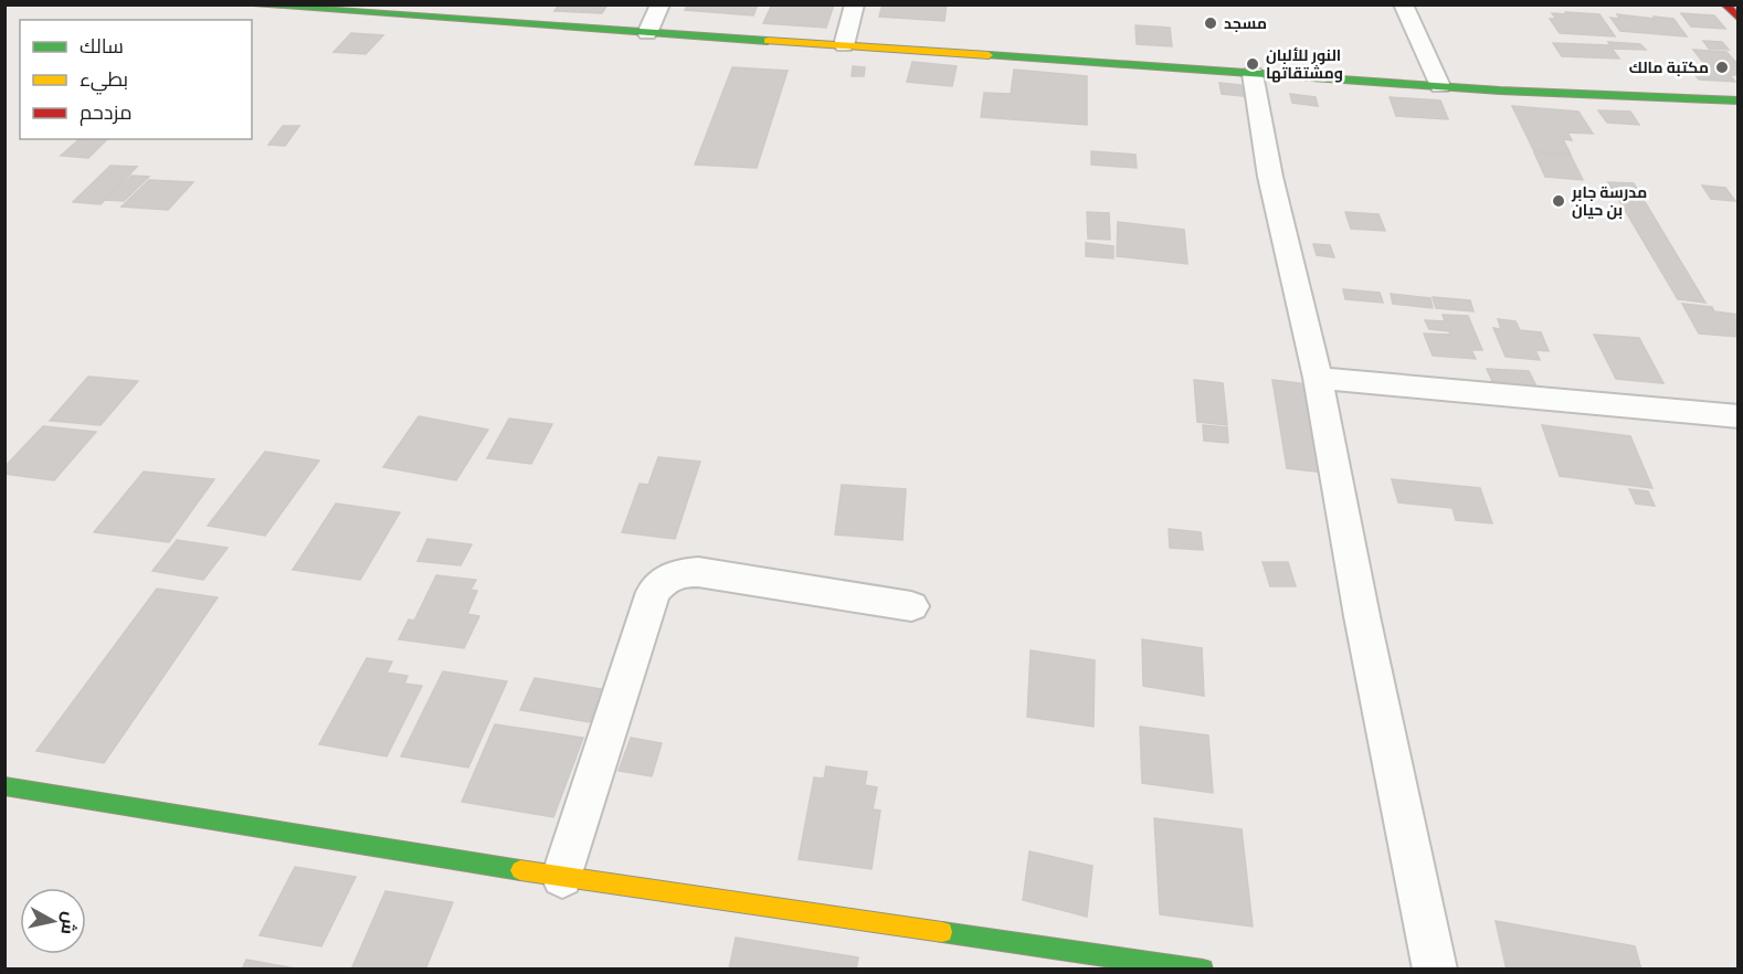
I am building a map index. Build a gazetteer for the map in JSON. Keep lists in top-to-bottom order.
{
  "places": [
    "مسجد",
    "النور للألبان ومشتقاتها",
    "مكتبة مالك",
    "مدرسة جابر بن حيان"
  ],
  "legend": ["سالك", "بطيء", "مزدحم"],
  "north": "right"
}
